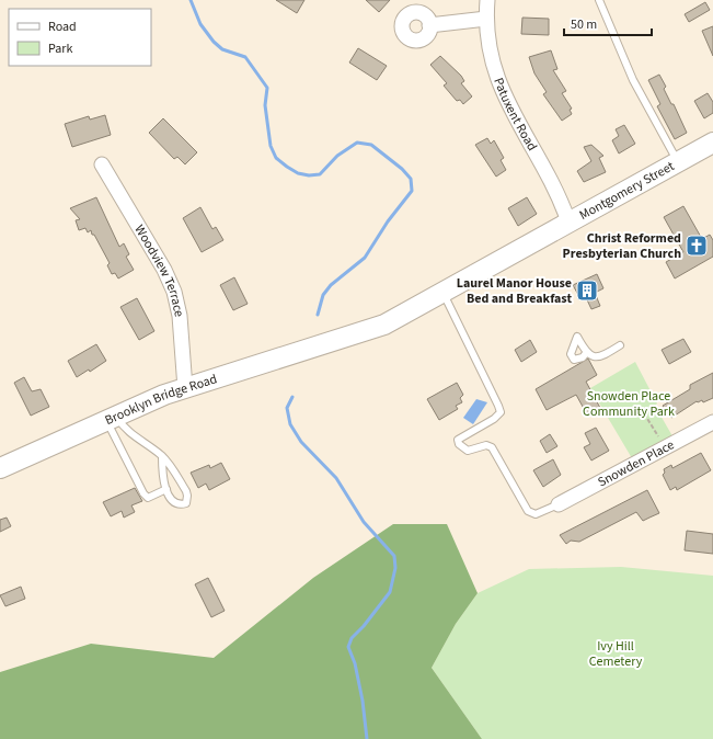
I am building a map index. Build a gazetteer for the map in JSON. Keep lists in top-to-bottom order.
{
  "streets": {
    "street": [
      "Patuxent Road",
      "Montgomery Street",
      "Woodview Terrace",
      "Brooklyn Bridge Road",
      "Snowden Place"
    ]
  },
  "crossings": [
    ["Patuxent Road", "Montgomery Street"],
    ["Montgomery Street", "Brooklyn Bridge Road"],
    ["Woodview Terrace", "Brooklyn Bridge Road"]
  ],
  "parks": ["Snowden Place Community Park", "Ivy Hill Cemetery"],
  "places": {
    "church": ["Christ Reformed Presbyterian Church"],
    "building": ["Laurel Manor House Bed and Breakfast"]
  },
  "legend": ["Road", "Park"],
  "scale_bar": "50 m"
}
